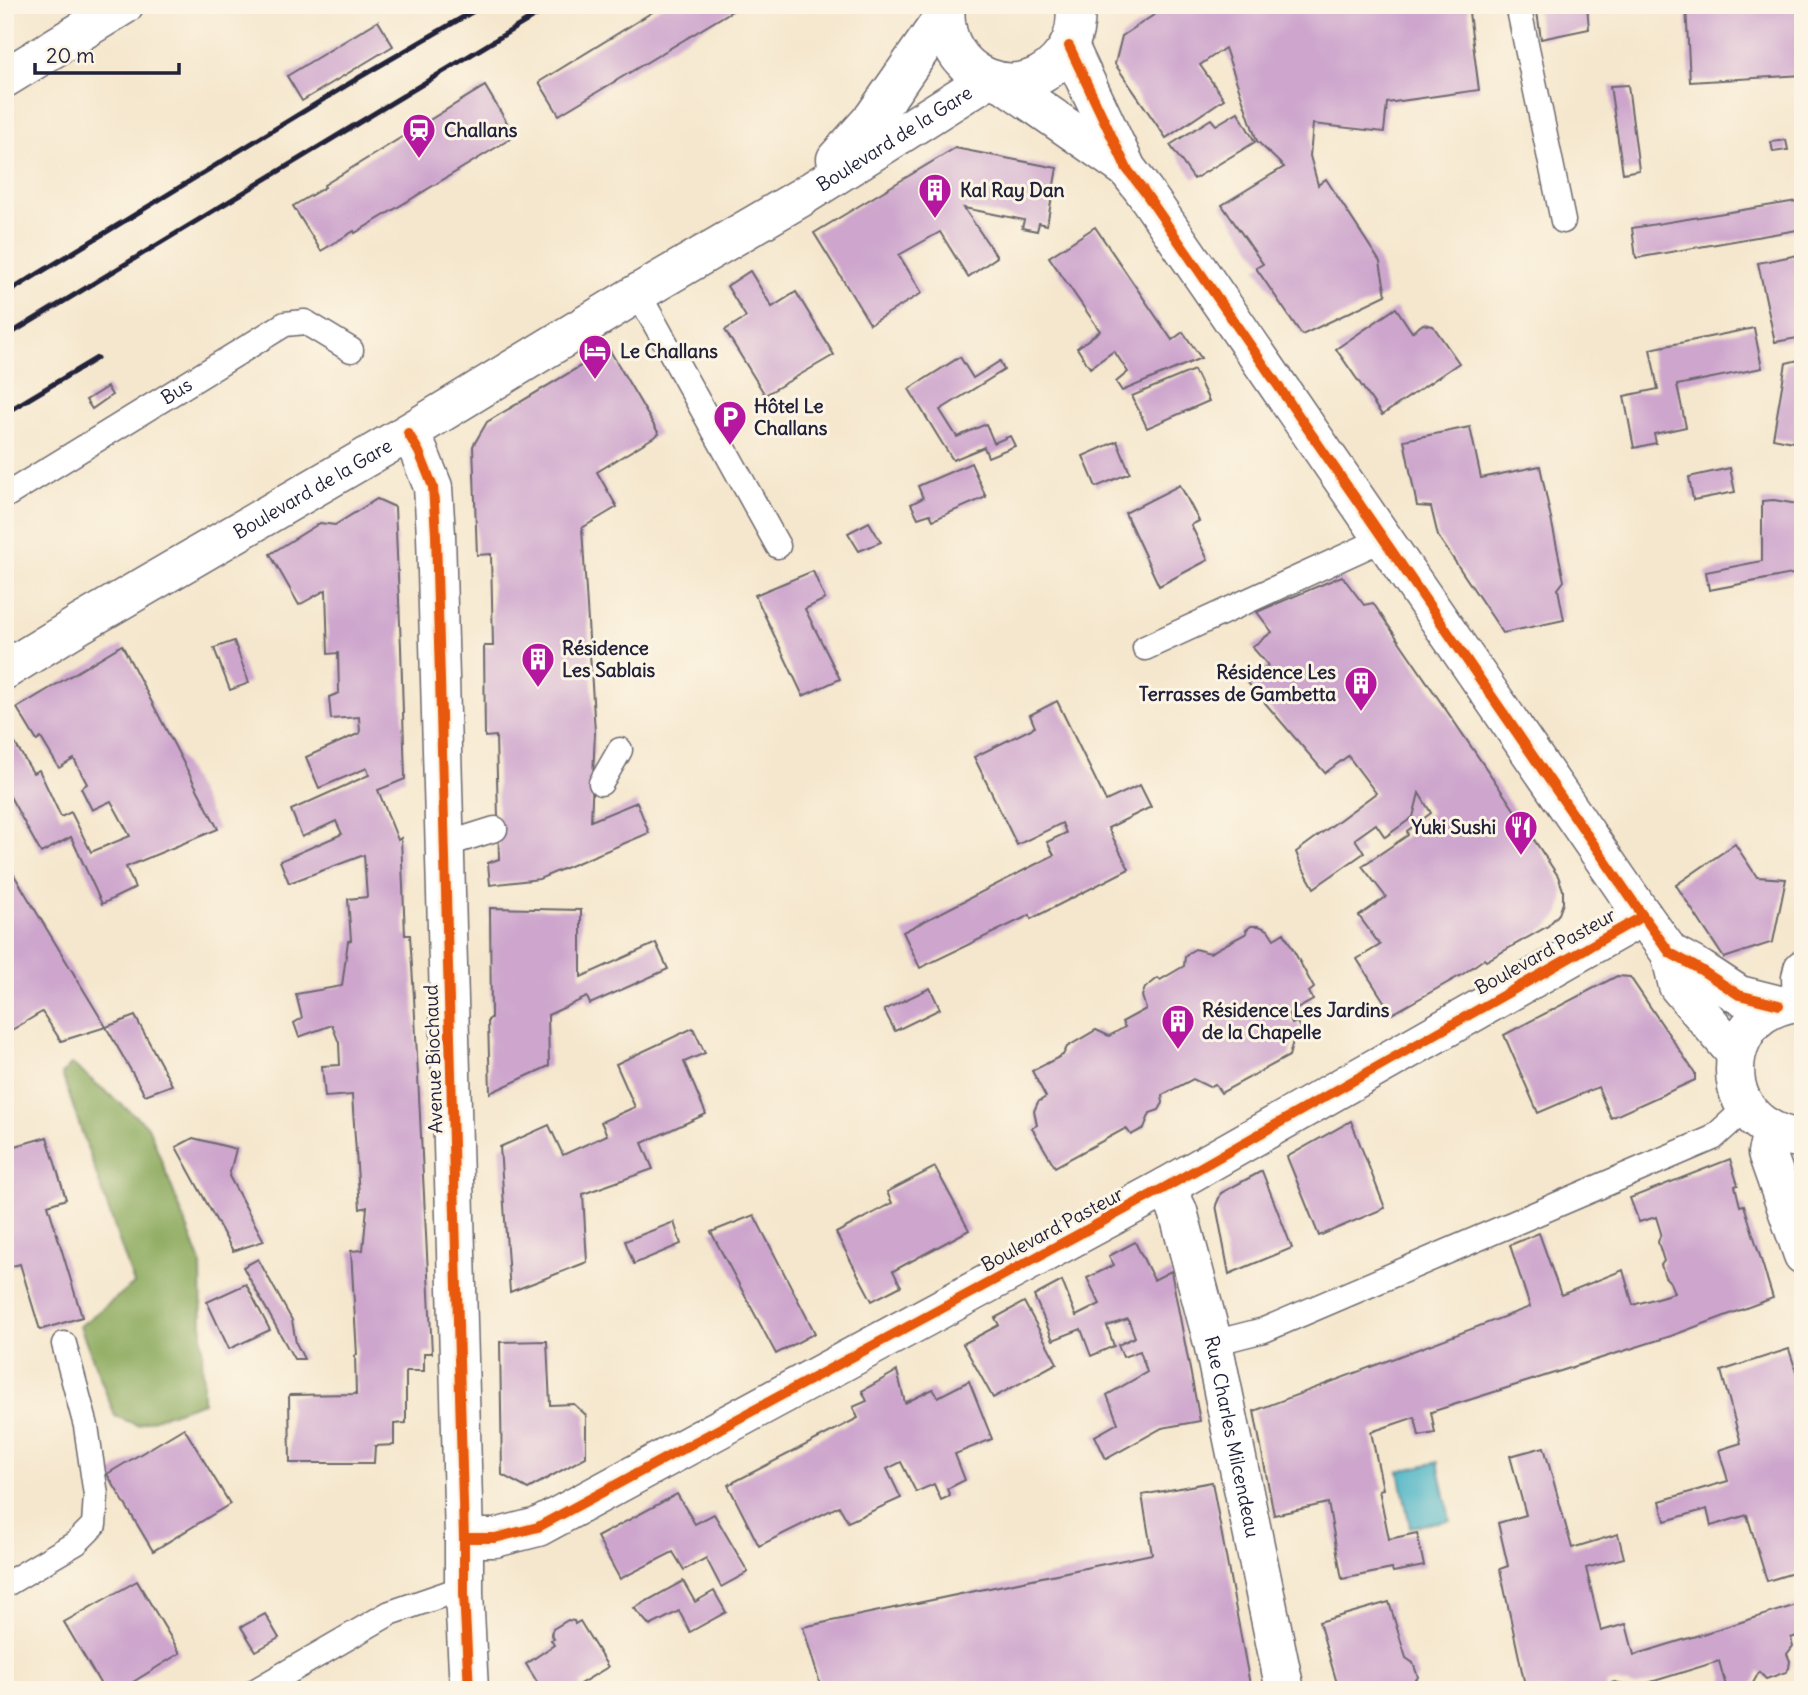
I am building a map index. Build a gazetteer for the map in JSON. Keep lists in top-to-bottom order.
{
  "streets": {
    "street": [
      "Boulevard de la Gare",
      "Boulevard Pasteur",
      "Avenue Biochaud",
      "Rue Charles Milcendeau"
    ],
    "lane": ["Bus"]
  },
  "crossings": [
    ["Boulevard de la Gare", "Avenue Biochaud"],
    ["Boulevard Pasteur", "Avenue Biochaud"],
    ["Boulevard Pasteur", "Rue Charles Milcendeau"]
  ],
  "places": {
    "station": ["Challans"],
    "building": [
      "Kal Ray Dan",
      "Résidence Les Sablais",
      "Résidence Les Terrasses de Gambetta",
      "Résidence Les Jardins de la Chapelle"
    ],
    "hotel": ["Le Challans"],
    "parking": ["Hôtel Le Challans"],
    "restaurant": ["Yuki Sushi"]
  },
  "scale_bar": "20 m"
}
